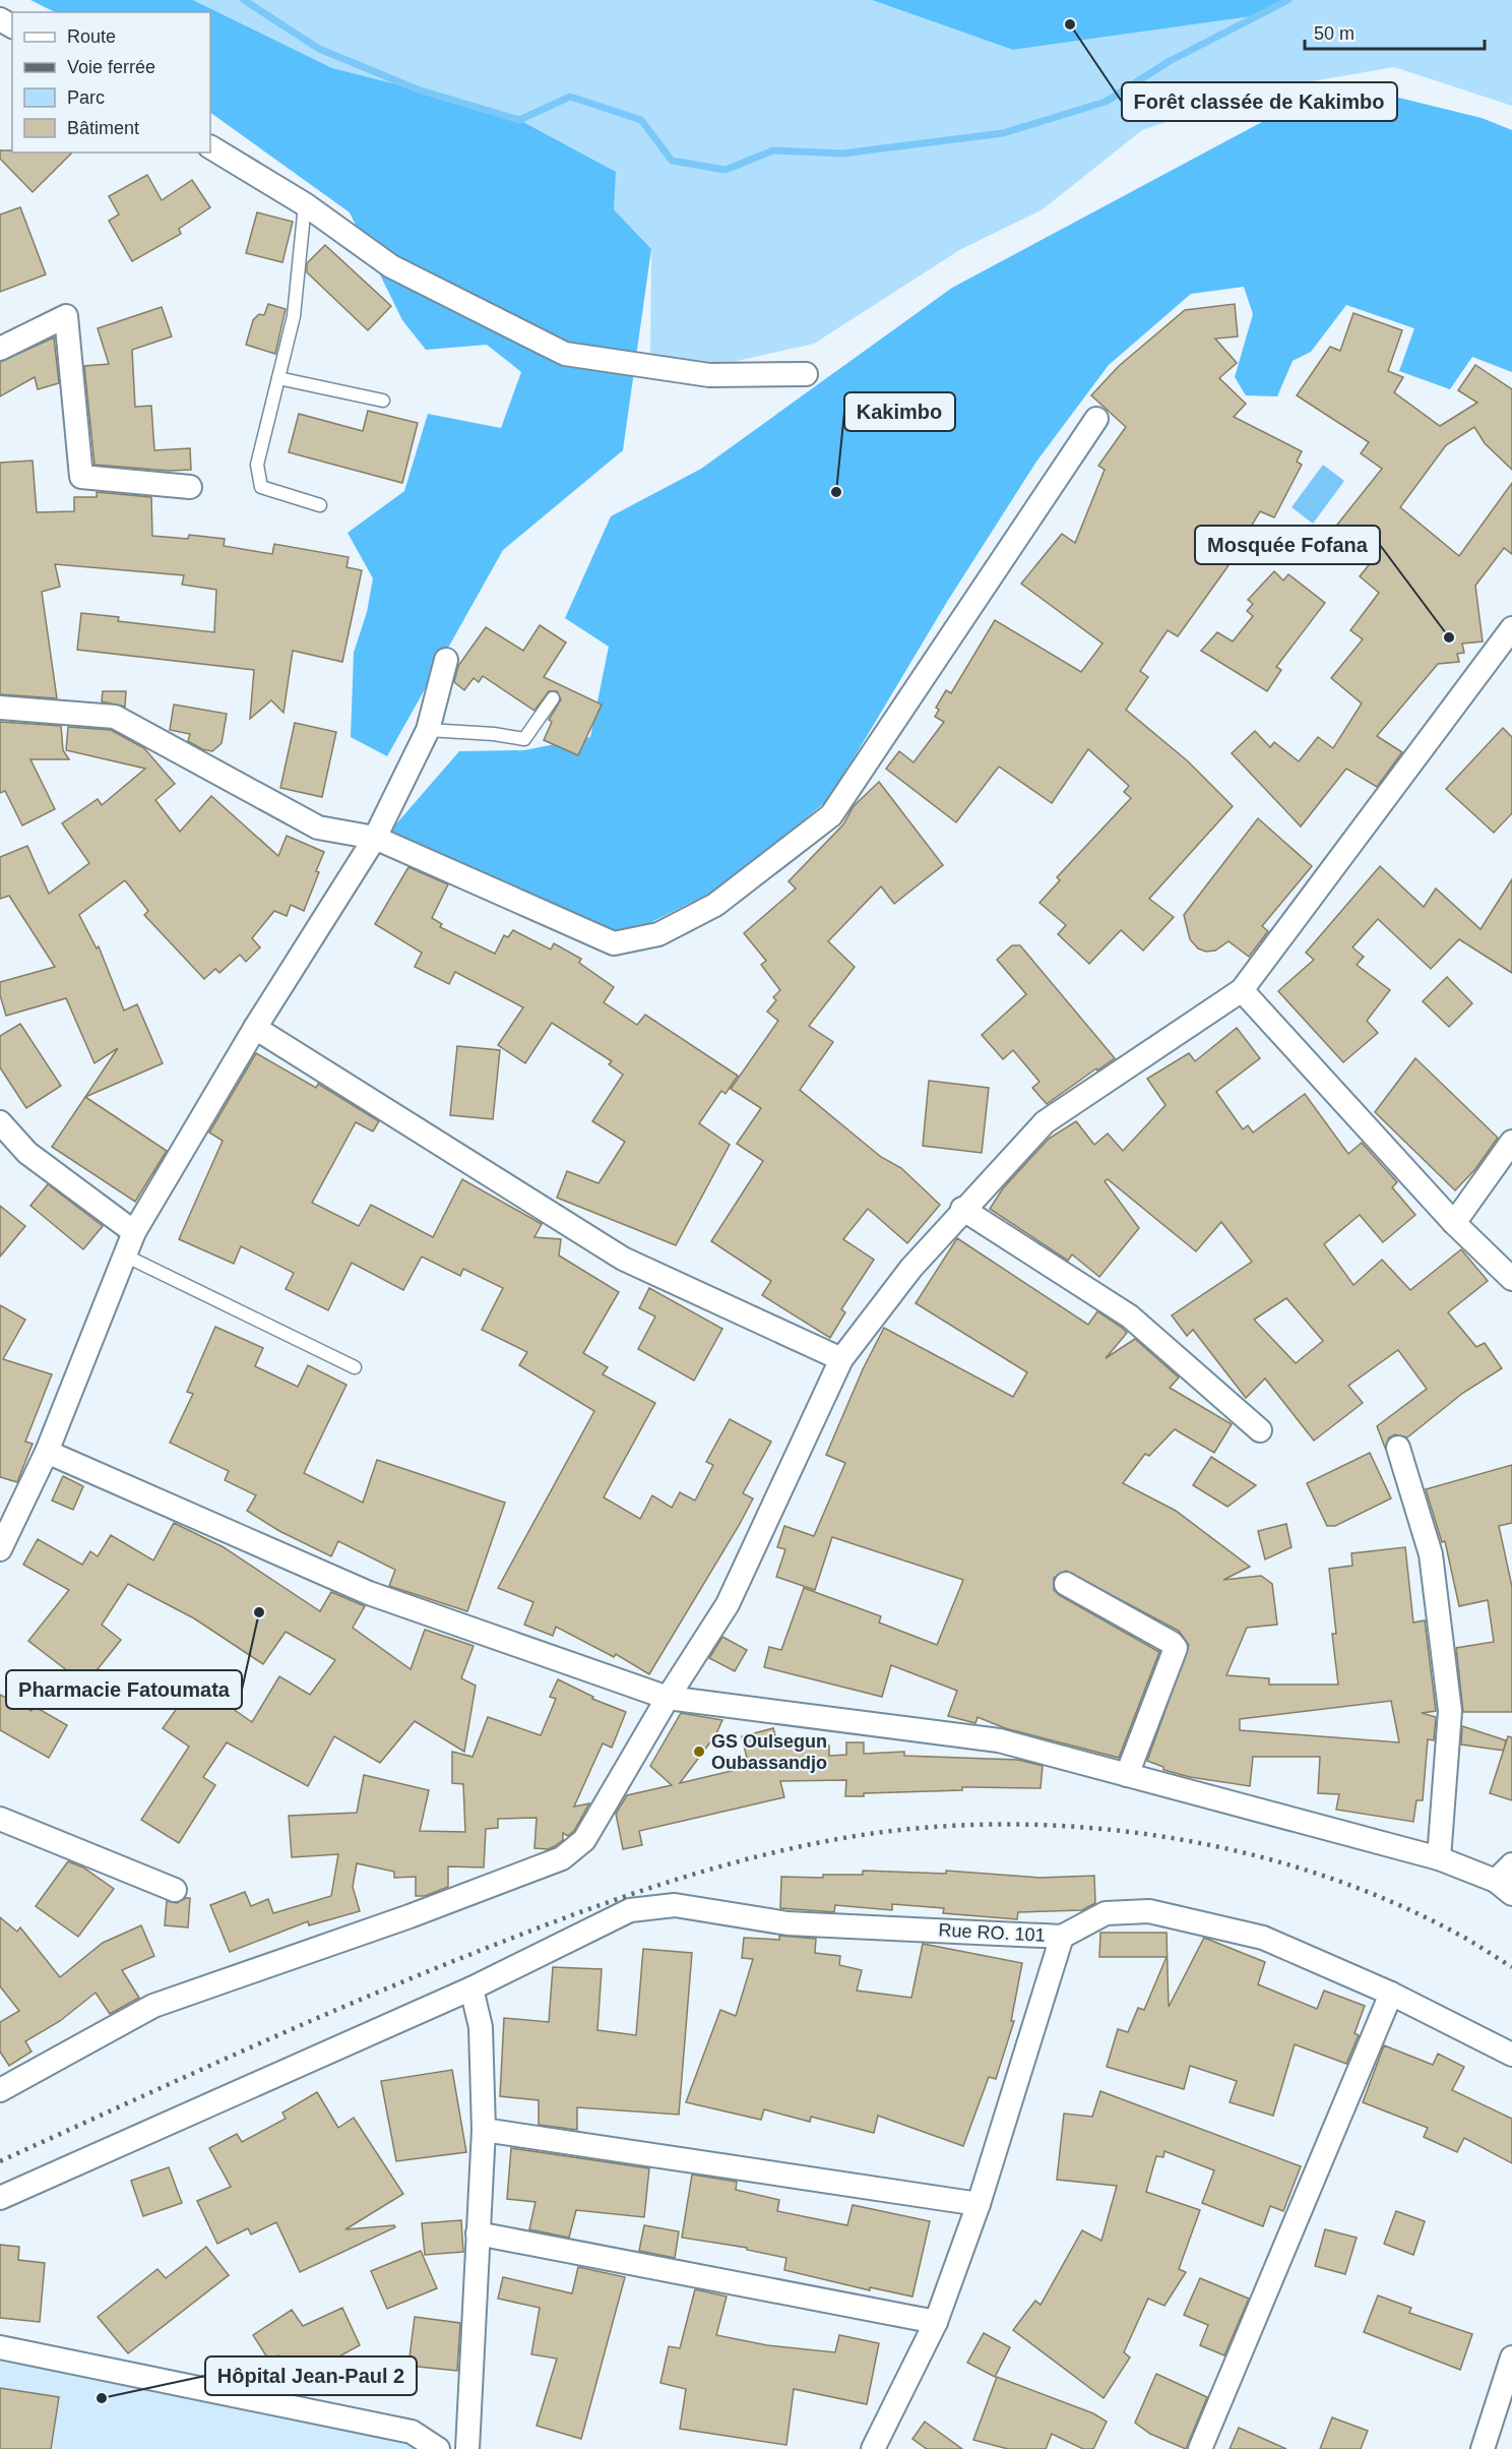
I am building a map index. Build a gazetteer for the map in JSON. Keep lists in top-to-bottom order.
{
  "streets": {
    "street": ["Rue RO. 101"]
  },
  "places": [
    "Forêt classée de Kakimbo",
    "Kakimbo",
    "Mosquée Fofana",
    "Pharmacie Fatoumata",
    "GS Oulsegun Oubassandjo",
    "Hôpital Jean-Paul 2"
  ],
  "legend": [
    "Route",
    "Voie ferrée",
    "Parc",
    "Bâtiment"
  ],
  "scale_bar": "50 m"
}
